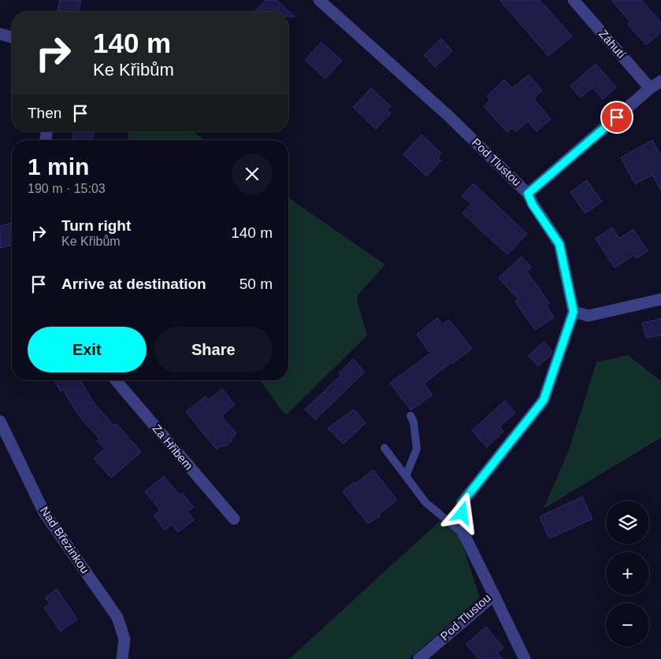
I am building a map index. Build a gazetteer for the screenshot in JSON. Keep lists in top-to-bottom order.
{
  "streets": {
    "street": [
      "Záhutí",
      "Pod Tlustou",
      "Za Hřibem",
      "Nad Březinkou"
    ]
  },
  "page": {
    "turn": ["140 m", "Ke Křibům"],
    "then": "Then",
    "heading": ["1 min", "190 m · 15:03"],
    "list": [
      {
        "name": "Turn right",
        "note": "Ke Křibům",
        "value": "140 m"
      },
      {
        "name": "Arrive at destination",
        "value": "50 m"
      }
    ],
    "buttons": ["Exit", "Share"],
    "map_buttons": ["+", "−"]
  }
}
